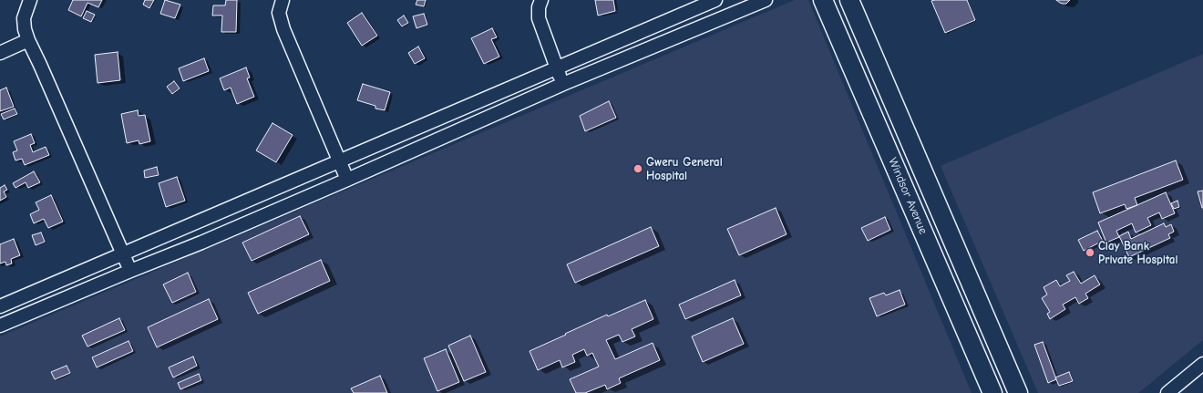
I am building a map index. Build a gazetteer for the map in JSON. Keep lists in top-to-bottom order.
{
  "streets": {
    "main road": ["Windsor Avenue"]
  },
  "places": ["Gweru General Hospital", "Clay Bank Private Hospital"]
}
